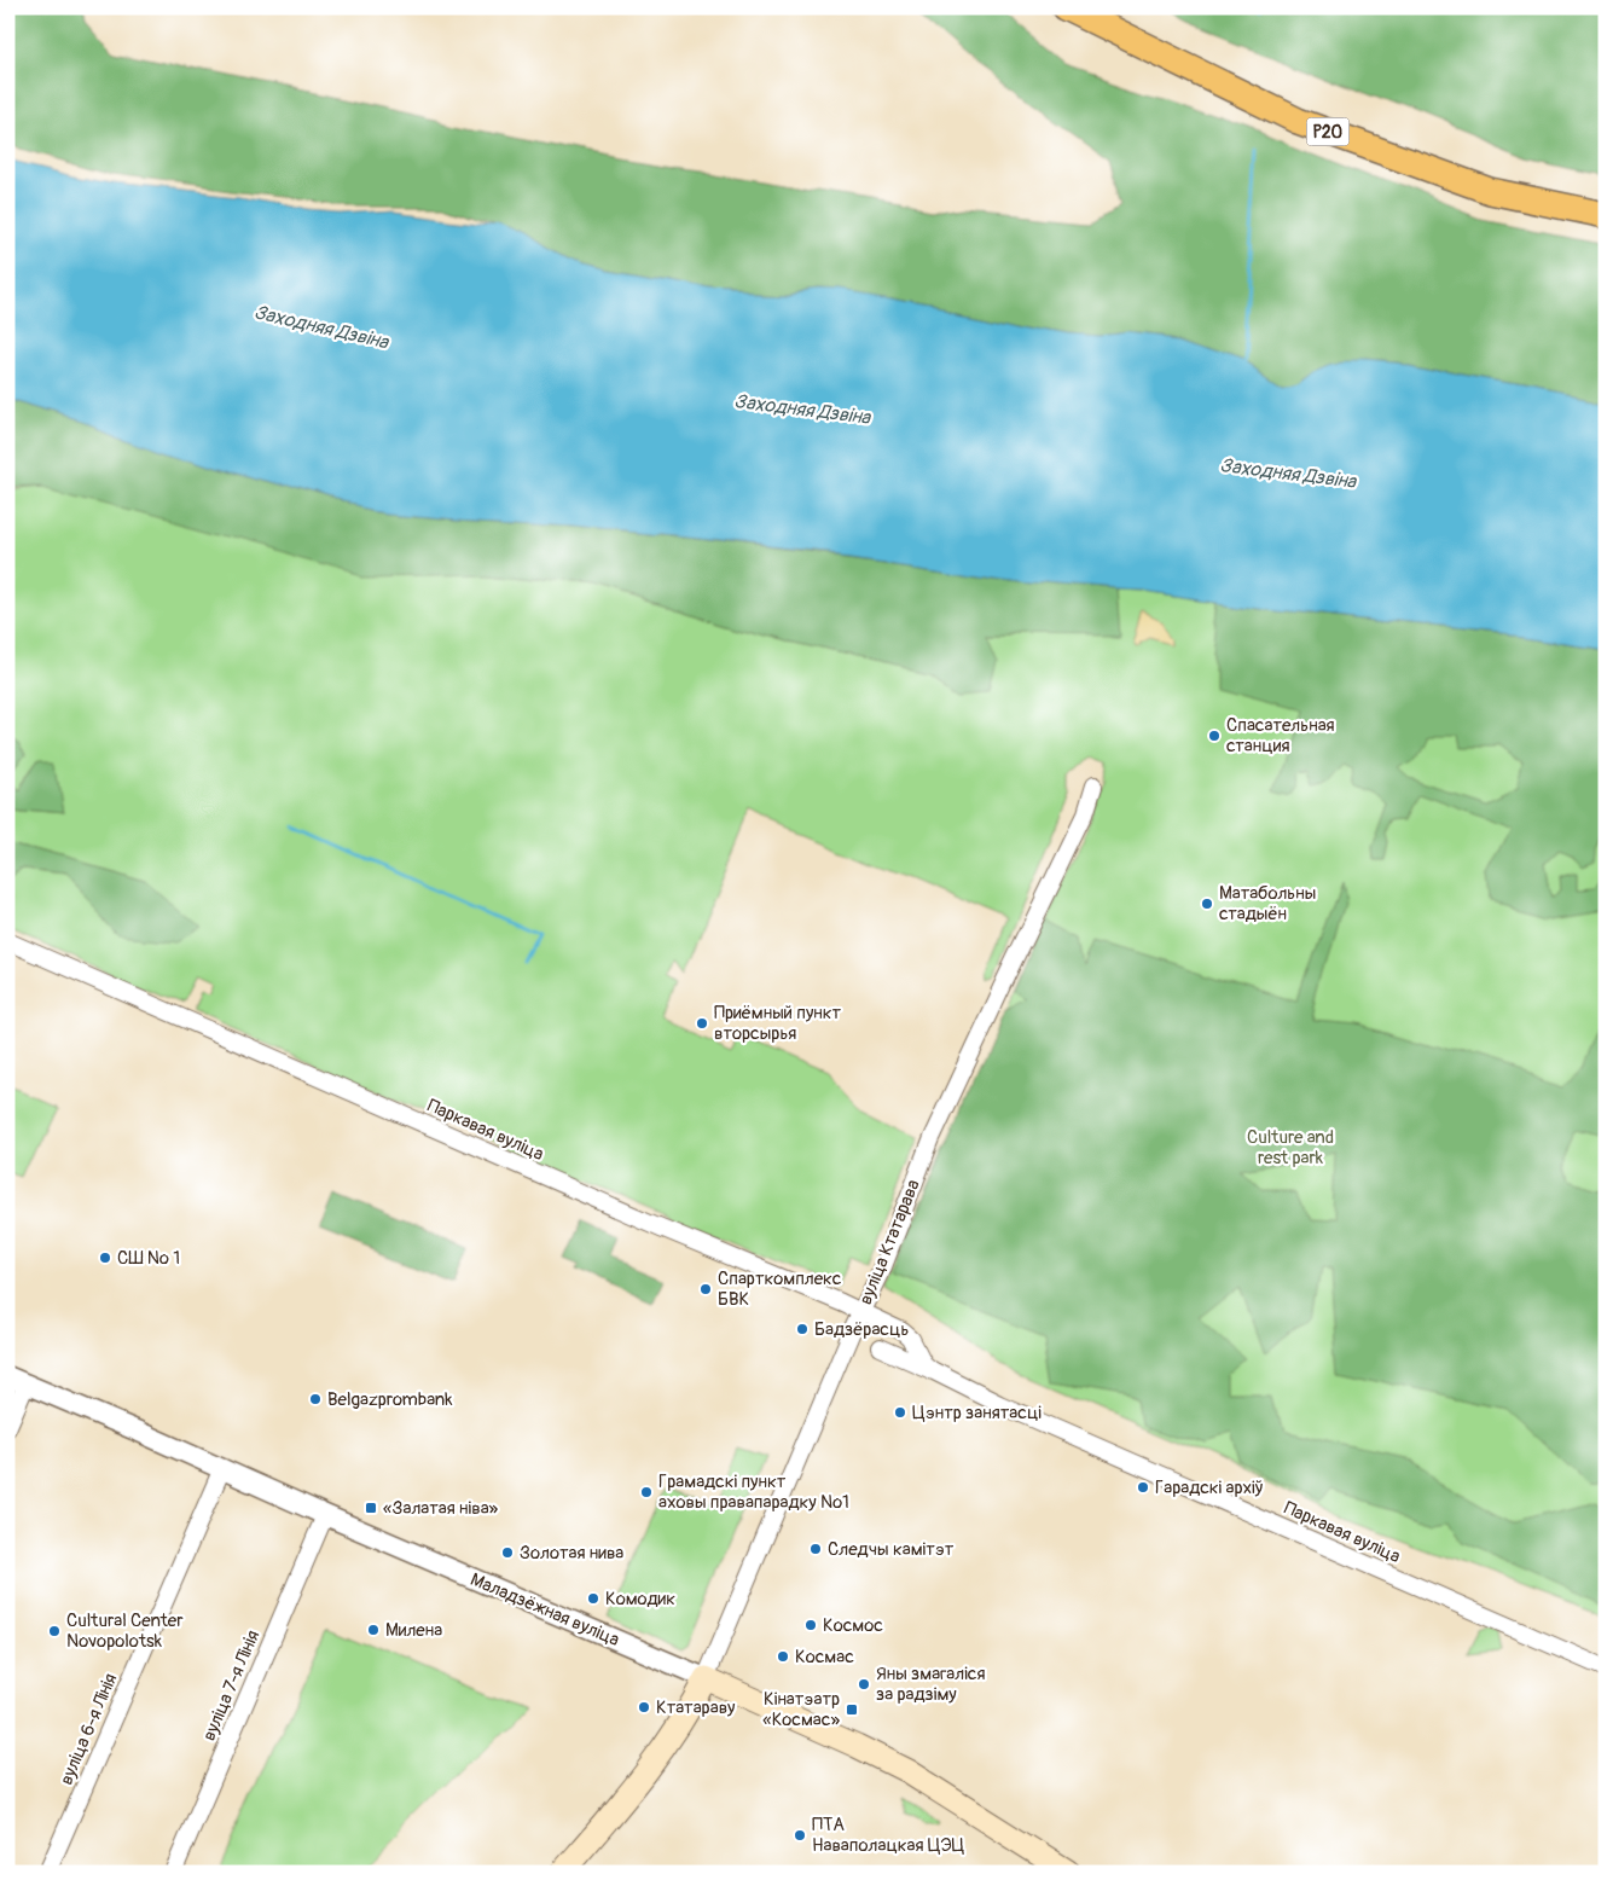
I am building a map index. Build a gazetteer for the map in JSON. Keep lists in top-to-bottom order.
{
  "streets": {
    "main road": ["Р20", "вуліца Ктатарава", "Маладзёжная вуліца"],
    "street": ["Паркавая вуліца", "вуліца 7-я Лінія", "вуліца 6-я Лінія"]
  },
  "crossings": [
    ["Паркавая вуліца", "вуліца Ктатарава"],
    ["вуліца Ктатарава", "Маладзёжная вуліца"],
    ["Маладзёжная вуліца", "вуліца 7-я Лінія"],
    ["Маладзёжная вуліца", "вуліца 6-я Лінія"]
  ],
  "water": ["Заходняя Дзвіна"],
  "parks": ["Culture and rest park"],
  "places": {
    "other": [
      "Спасательная станция",
      "Матабольны стадыён",
      "Приёмный пункт вторсырья",
      "СШ № 1",
      "Спарткомплекс БВК",
      "Бадзёрасць",
      "Belgazprombank",
      "Цэнтр занятасці",
      "Гарадскі архіў",
      "Грамадскі пункт аховы правапарадку №1",
      "Следчы камітэт",
      "Золотая нива",
      "Комодик",
      "Космос",
      "Милена",
      "Cultural Center Novopolotsk",
      "Космас",
      "Яны змагаліся за радзіму",
      "Ктатараву",
      "ПТА Наваполацкая ЦЭЦ"
    ],
    "transit": ["«Залатая ніва»", "Кінатэатр «Космас»"]
  }
}
